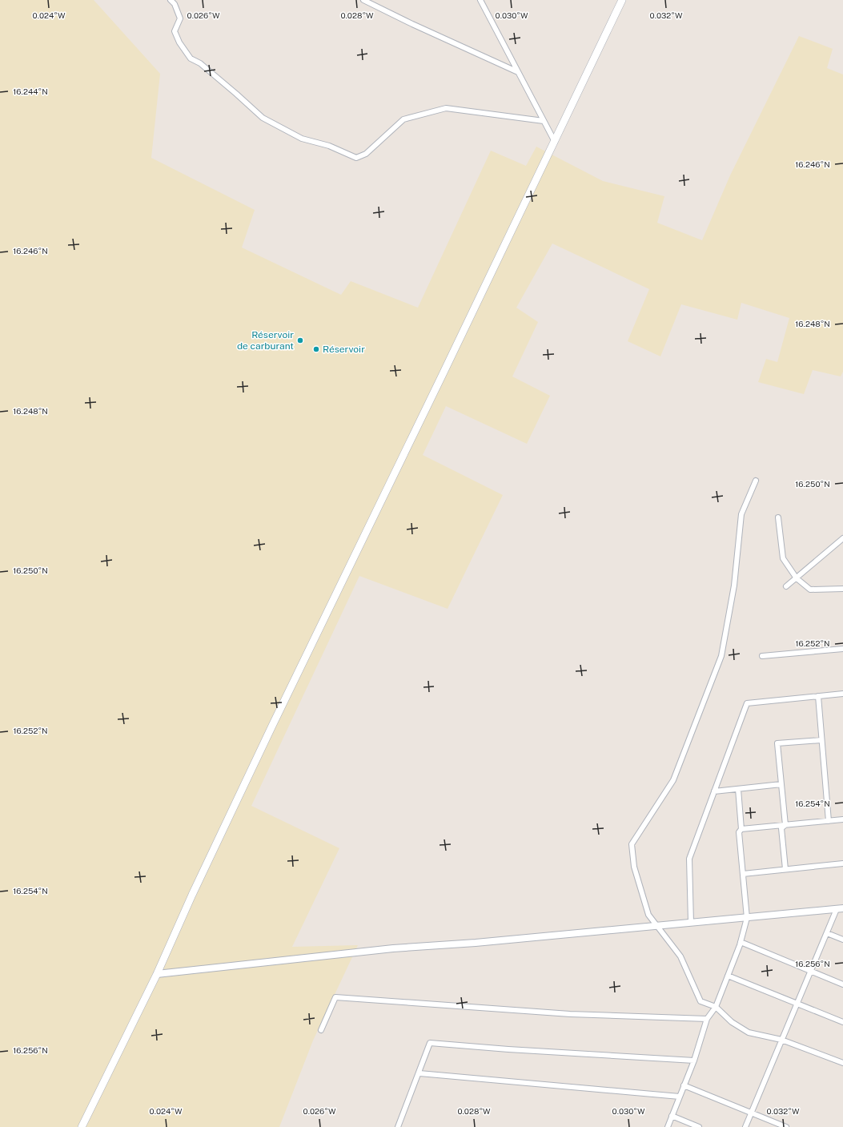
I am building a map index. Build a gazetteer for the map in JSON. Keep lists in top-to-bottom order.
{
  "places": ["Réservoir de carburant", "Réservoir"],
  "coordinates": [
    "0.024°W",
    "0.026°W",
    "0.028°W",
    "0.030°W",
    "0.032°W",
    "16.244°N",
    "16.246°N",
    "16.248°N",
    "16.250°N",
    "16.252°N",
    "16.254°N",
    "16.256°N"
  ]
}
